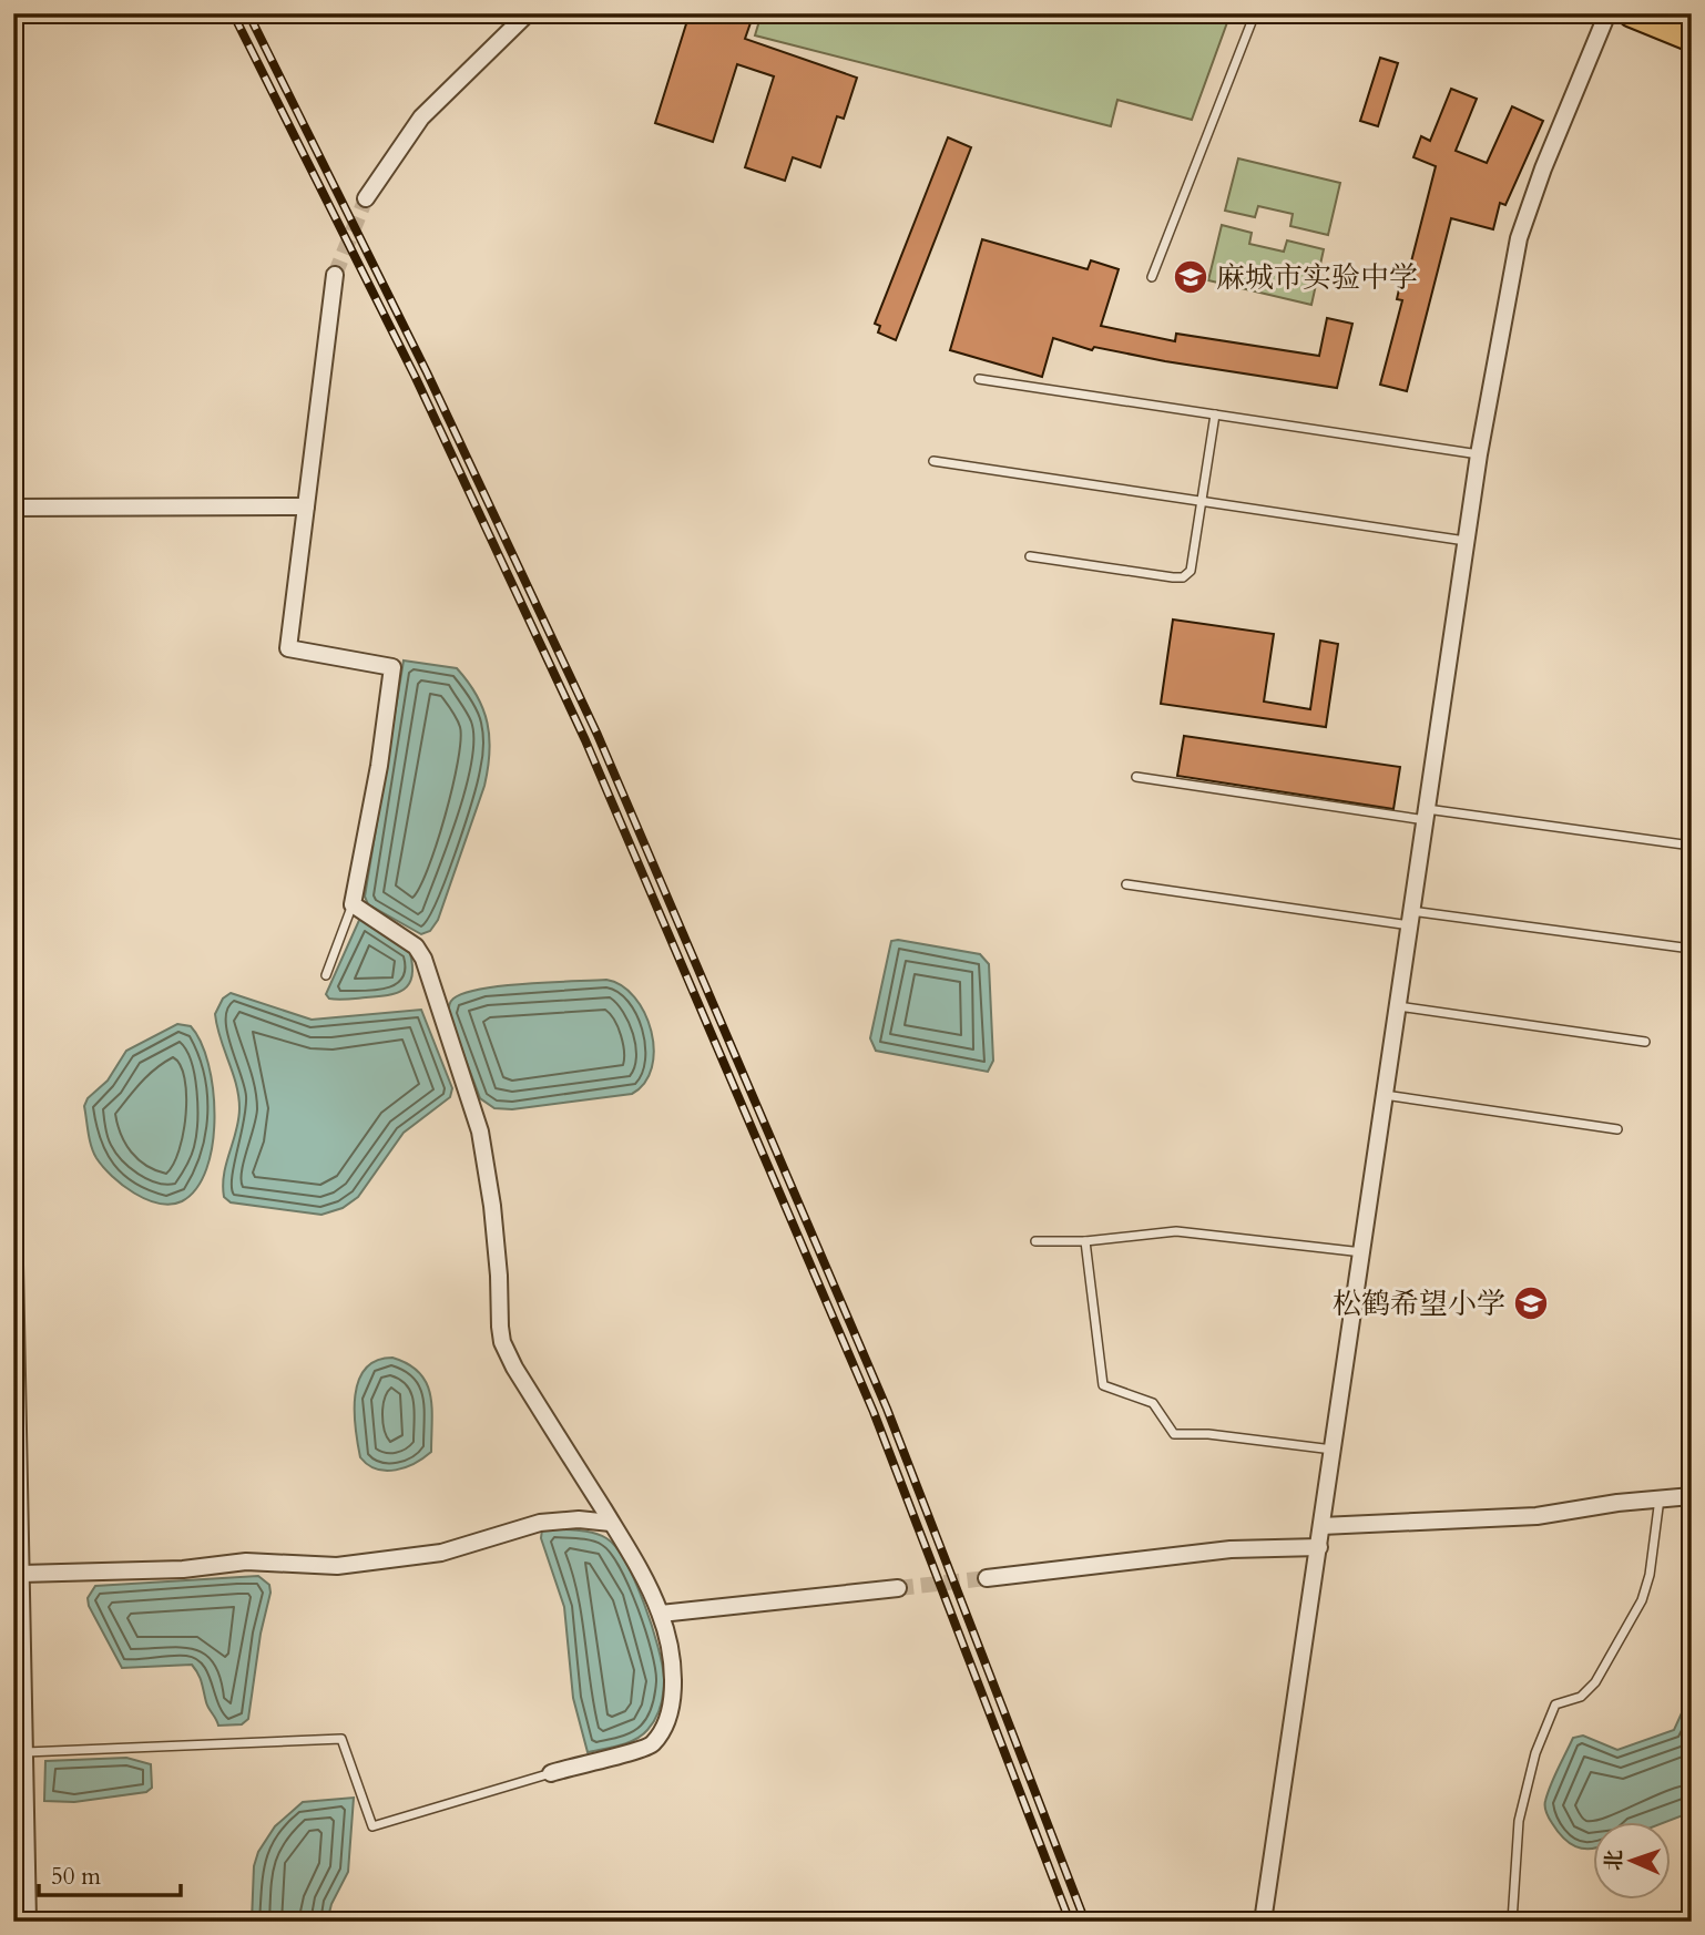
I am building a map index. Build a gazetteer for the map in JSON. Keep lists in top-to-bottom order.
{
  "places": {
    "school or university": ["麻城市实验中学", "松鹤希望小学"]
  },
  "scale_bar": "50 m",
  "north": "left"
}
